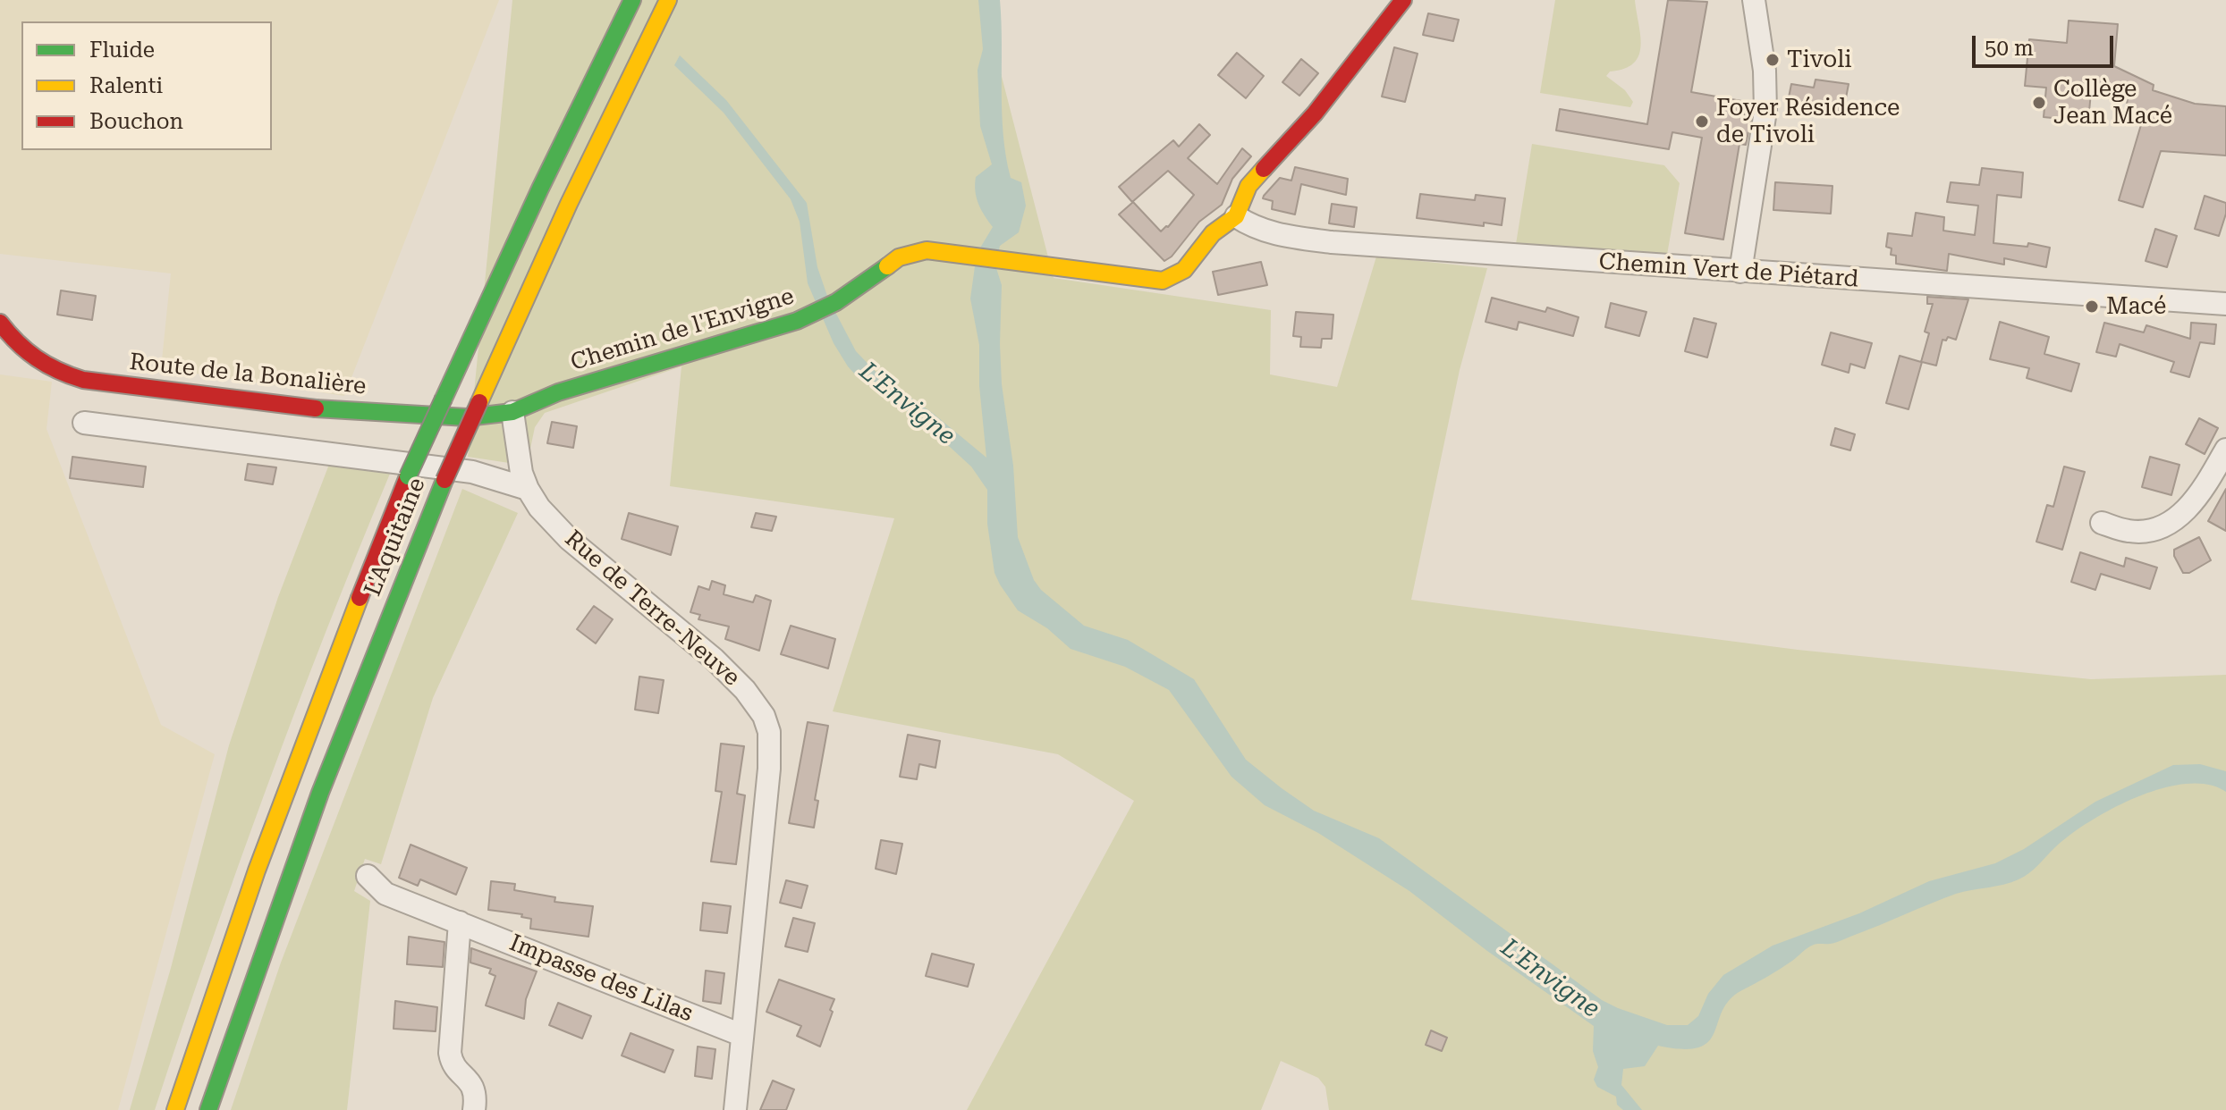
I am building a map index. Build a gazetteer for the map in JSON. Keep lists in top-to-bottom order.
{
  "streets": {
    "main road": ["Chemin de l'Envigne", "Route de la Bonalière", "L'Aquitaine"],
    "street": ["Chemin Vert de Piétard", "Rue de Terre-Neuve", "Impasse des Lilas"]
  },
  "crossings": [
    ["Chemin Vert de Piétard", "Chemin de l'Envigne"],
    ["Chemin de l'Envigne", "Route de la Bonalière"],
    ["Chemin de l'Envigne", "Rue de Terre-Neuve"],
    ["Route de la Bonalière", "Rue de Terre-Neuve"],
    ["Rue de Terre-Neuve", "Impasse des Lilas"]
  ],
  "water": ["L'Envigne"],
  "places": [
    "Tivoli",
    "Collège Jean Macé",
    "Foyer Résidence de Tivoli",
    "Macé"
  ],
  "legend": ["Fluide", "Ralenti", "Bouchon"],
  "scale_bar": "50 m"
}
